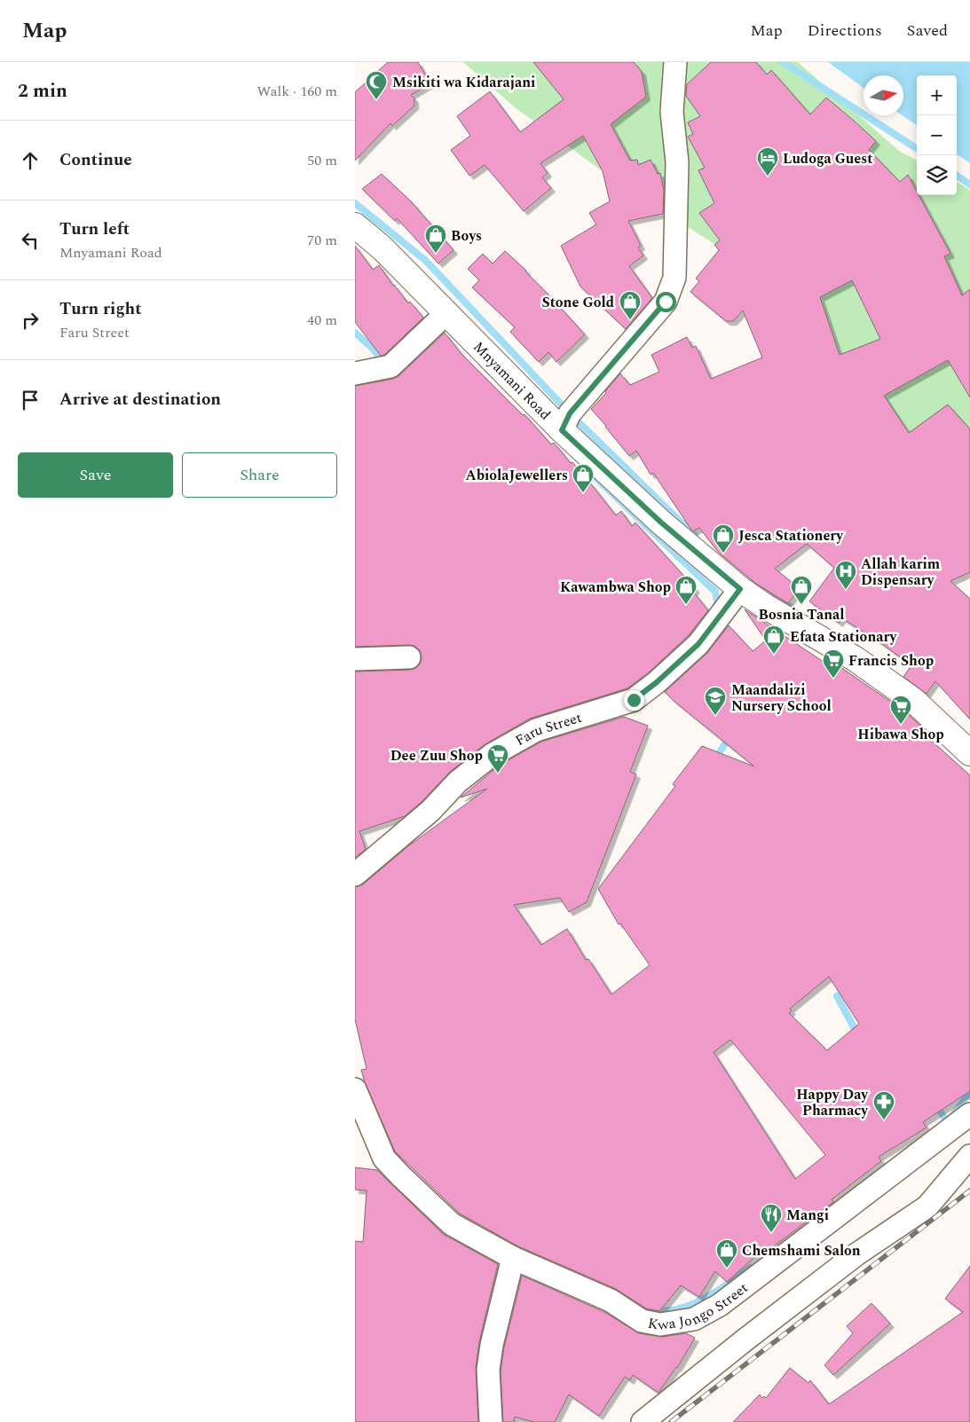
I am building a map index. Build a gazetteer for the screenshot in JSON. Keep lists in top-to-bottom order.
{
  "streets": {
    "street": ["Mnyamani Road", "Faru Street", "Kwa Jongo Street"]
  },
  "crossings": [
    ["Mnyamani Road", "Faru Street"]
  ],
  "places": {
    "mosque": ["Msikiti wa Kidarajani"],
    "hotel": ["Ludoga Guest"],
    "shop": [
      "Boys",
      "Stone Gold",
      "AbiolaJewellers",
      "Jesca Stationery",
      "Kawambwa Shop",
      "Bosnia Tanal",
      "Efata Stationary",
      "Chemshami Salon"
    ],
    "hospital": ["Allah karim Dispensary"],
    "supermarket": ["Francis Shop", "Hibawa Shop", "Dee Zuu Shop"],
    "school or university": ["Maandalizi Nursery School"],
    "pharmacy": ["Happy Day Pharmacy"],
    "restaurant": ["Mangi"]
  },
  "north": "right",
  "page": {
    "header": "Map",
    "nav": ["Map", "Directions", "Saved"],
    "heading": ["2 min", "Walk · 160 m"],
    "map_buttons": ["+", "−"],
    "list": [
      ["Continue", "50 m"],
      ["Turn left", "Mnyamani Road", "70 m"],
      ["Turn right", "Faru Street", "40 m"],
      "Arrive at destination"
    ],
    "buttons": ["Save", "Share"]
  }
}
